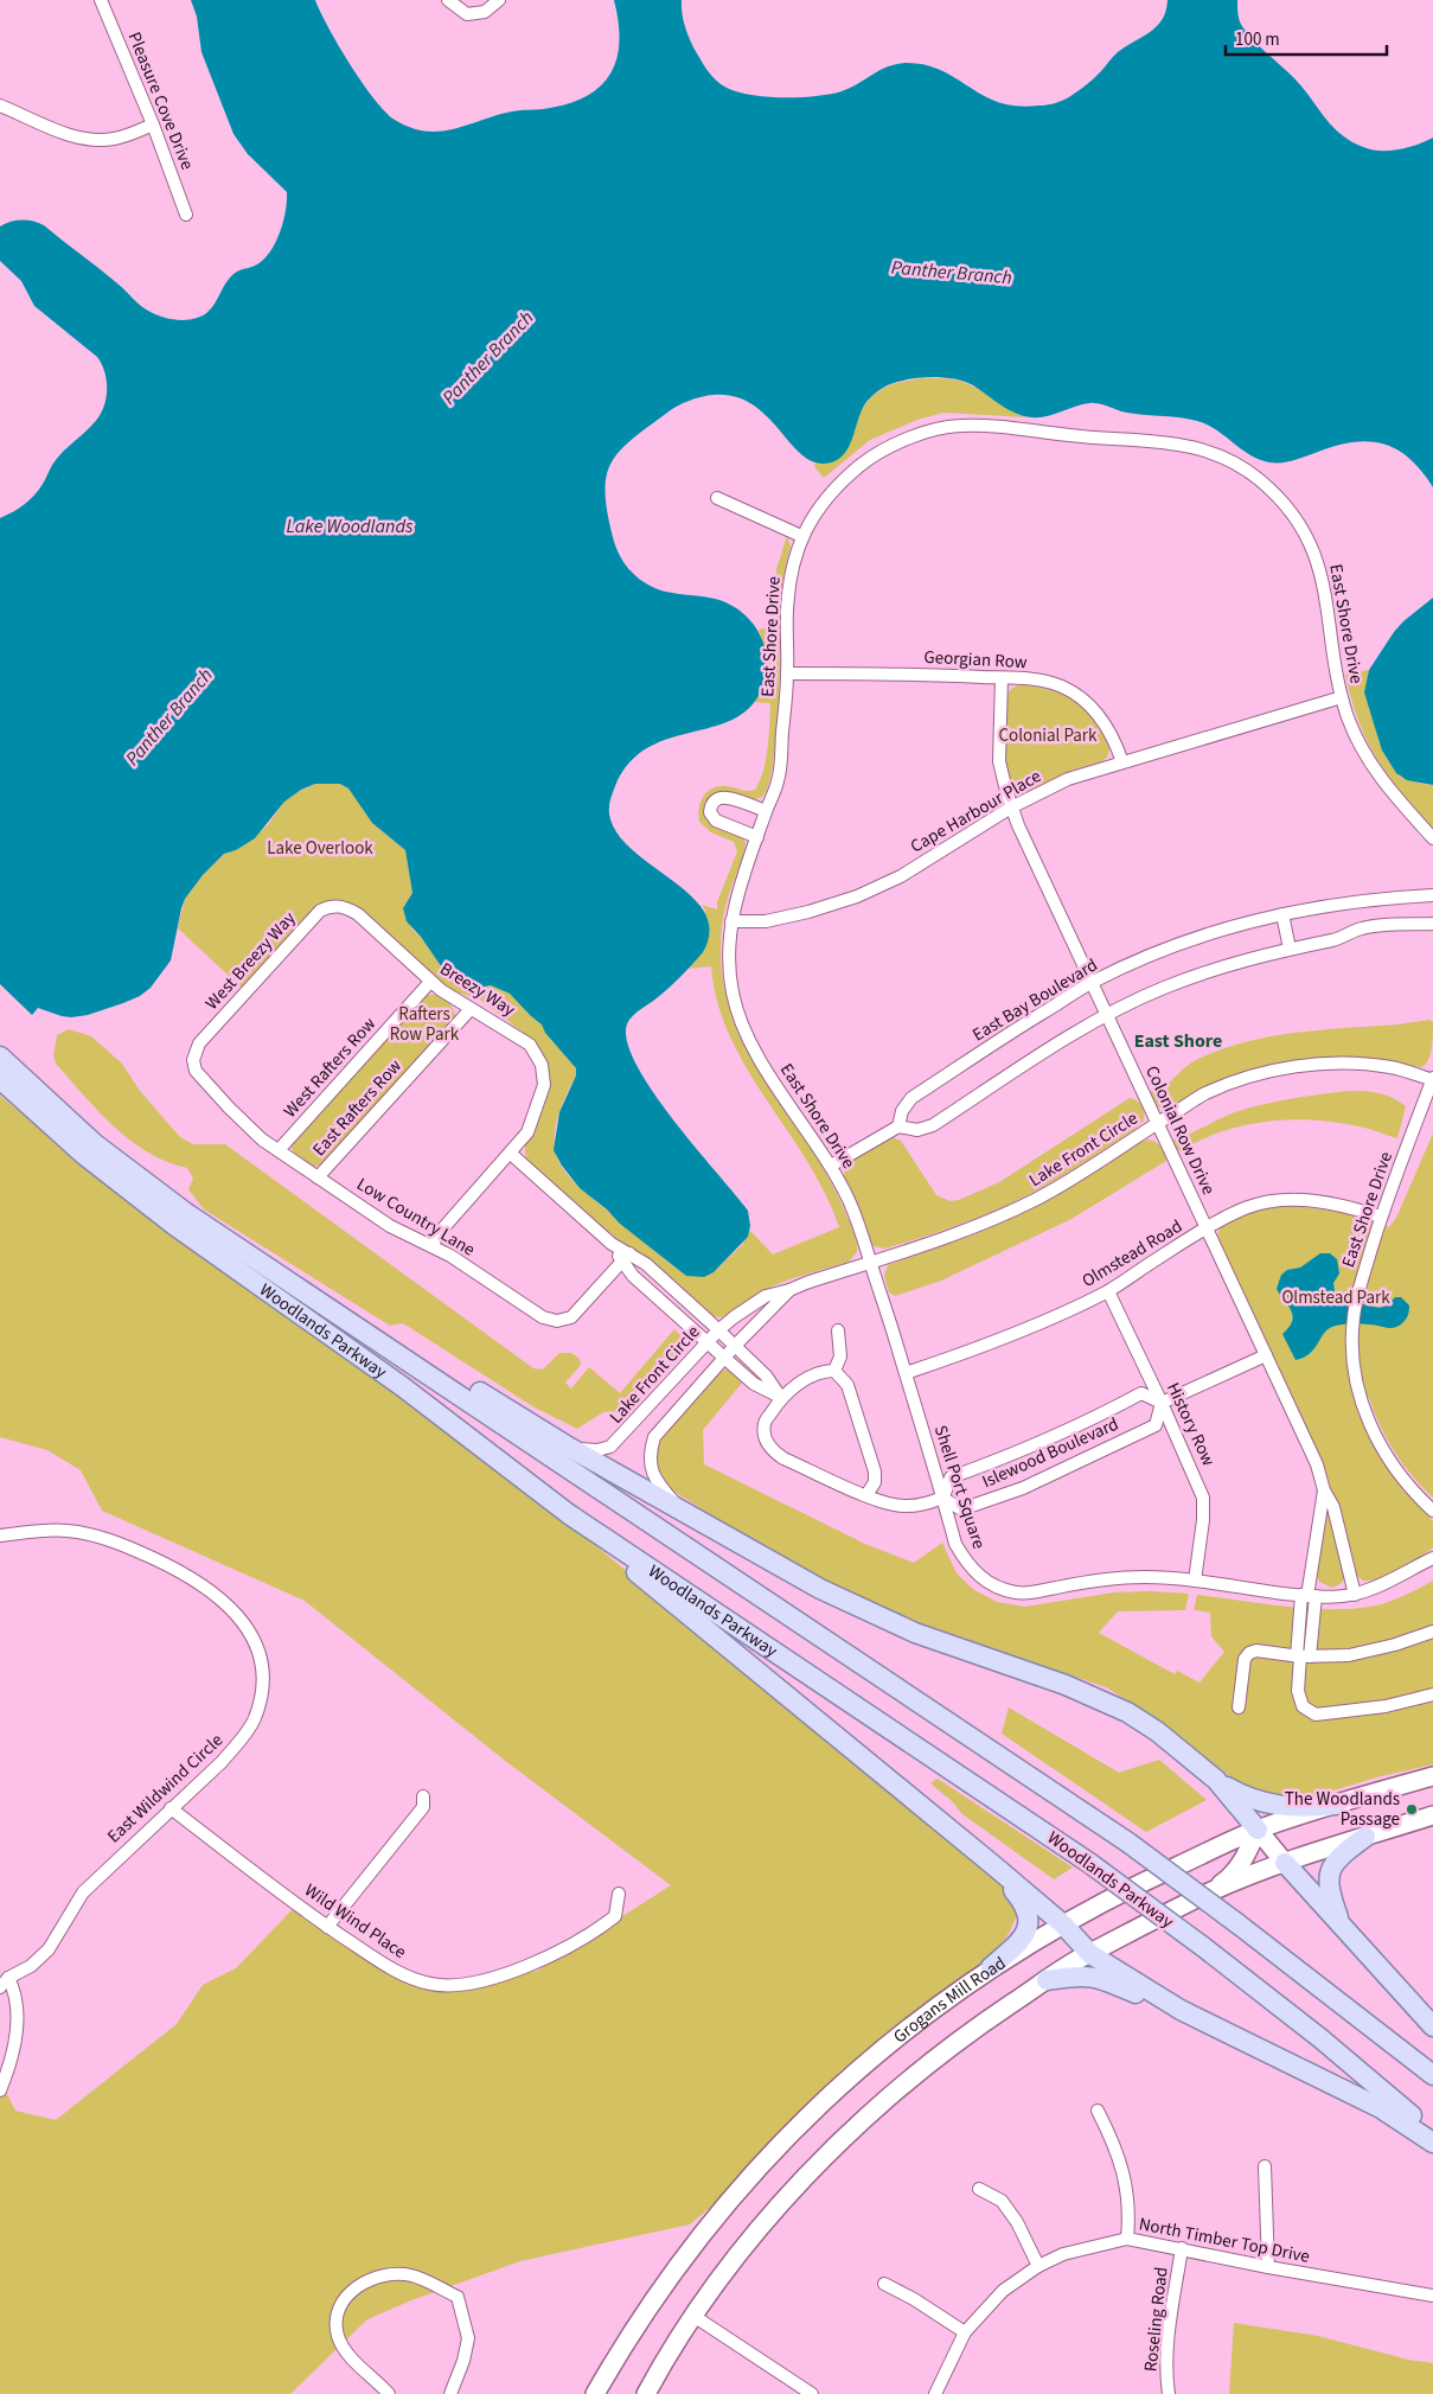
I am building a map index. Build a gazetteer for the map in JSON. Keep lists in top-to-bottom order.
{
  "streets": {
    "main road": ["Woodlands Parkway", "Grogans Mill Road"],
    "street": [
      "Pleasure Cove Drive",
      "East Shore Drive",
      "Georgian Row",
      "Cape Harbour Place",
      "West Breezy Way",
      "Breezy Way",
      "East Bay Boulevard",
      "West Rafters Row",
      "East Rafters Row",
      "Colonial Row Drive",
      "Lake Front Circle",
      "Low Country Lane",
      "Olmstead Road",
      "History Row",
      "Islewood Boulevard",
      "Shell Port Square",
      "East Wildwind Circle",
      "Wild Wind Place",
      "North Timber Top Drive",
      "Roseling Road"
    ]
  },
  "crossings": [
    ["East Shore Drive", "Georgian Row"],
    ["East Shore Drive", "Cape Harbour Place"],
    ["East Shore Drive", "Lake Front Circle"],
    ["East Shore Drive", "Olmstead Road"],
    ["East Shore Drive", "Shell Port Square"],
    ["Georgian Row", "Cape Harbour Place"],
    ["Georgian Row", "Colonial Row Drive"],
    ["Cape Harbour Place", "Colonial Row Drive"],
    ["West Breezy Way", "Breezy Way"],
    ["West Breezy Way", "Low Country Lane"],
    ["Breezy Way", "West Rafters Row"],
    ["Breezy Way", "East Rafters Row"],
    ["East Bay Boulevard", "Colonial Row Drive"],
    ["West Rafters Row", "Low Country Lane"],
    ["East Rafters Row", "Low Country Lane"],
    ["Colonial Row Drive", "Lake Front Circle"],
    ["Colonial Row Drive", "Olmstead Road"],
    ["Colonial Row Drive", "Shell Port Square"],
    ["Lake Front Circle", "Shell Port Square"],
    ["Olmstead Road", "History Row"],
    ["Olmstead Road", "Shell Port Square"],
    ["History Row", "Islewood Boulevard"],
    ["History Row", "Shell Port Square"],
    ["Islewood Boulevard", "Shell Port Square"],
    ["East Wildwind Circle", "Wild Wind Place"],
    ["North Timber Top Drive", "Roseling Road"]
  ],
  "districts": ["East Shore"],
  "water": ["Panther Branch", "Lake Woodlands"],
  "parks": [
    "Colonial Park",
    "Lake Overlook",
    "Rafters Row Park",
    "Olmstead Park"
  ],
  "places": ["The Woodlands Passage"],
  "scale_bar": "100 m"
}
